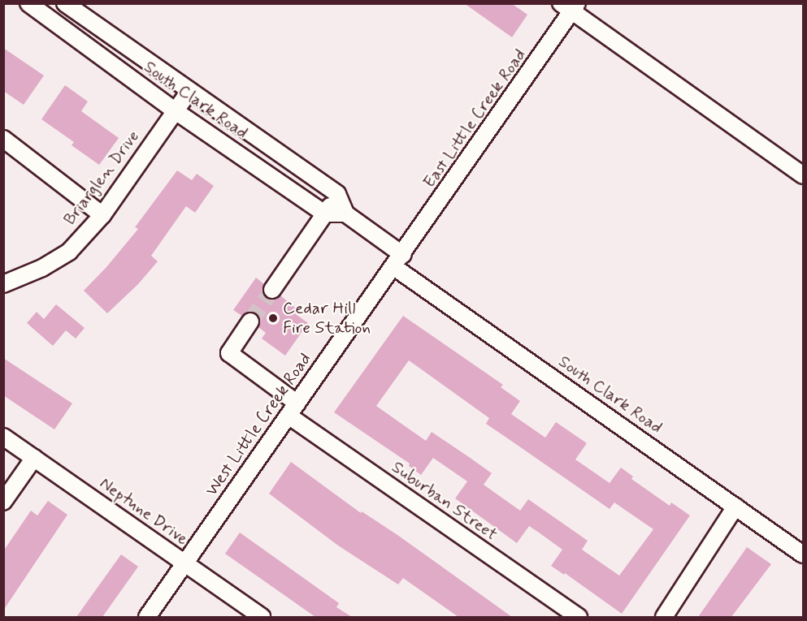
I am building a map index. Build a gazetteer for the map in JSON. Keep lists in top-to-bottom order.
{
  "streets": {
    "street": [
      "South Clark Road",
      "East Little Creek Road",
      "Briarglen Drive",
      "West Little Creek Road",
      "Suburban Street",
      "Neptune Drive"
    ]
  },
  "crossings": [
    ["South Clark Road", "East Little Creek Road"],
    ["South Clark Road", "Briarglen Drive"],
    ["South Clark Road", "West Little Creek Road"],
    ["East Little Creek Road", "West Little Creek Road"],
    ["West Little Creek Road", "Suburban Street"],
    ["West Little Creek Road", "Neptune Drive"]
  ],
  "places": ["Cedar Hill Fire Station"]
}
